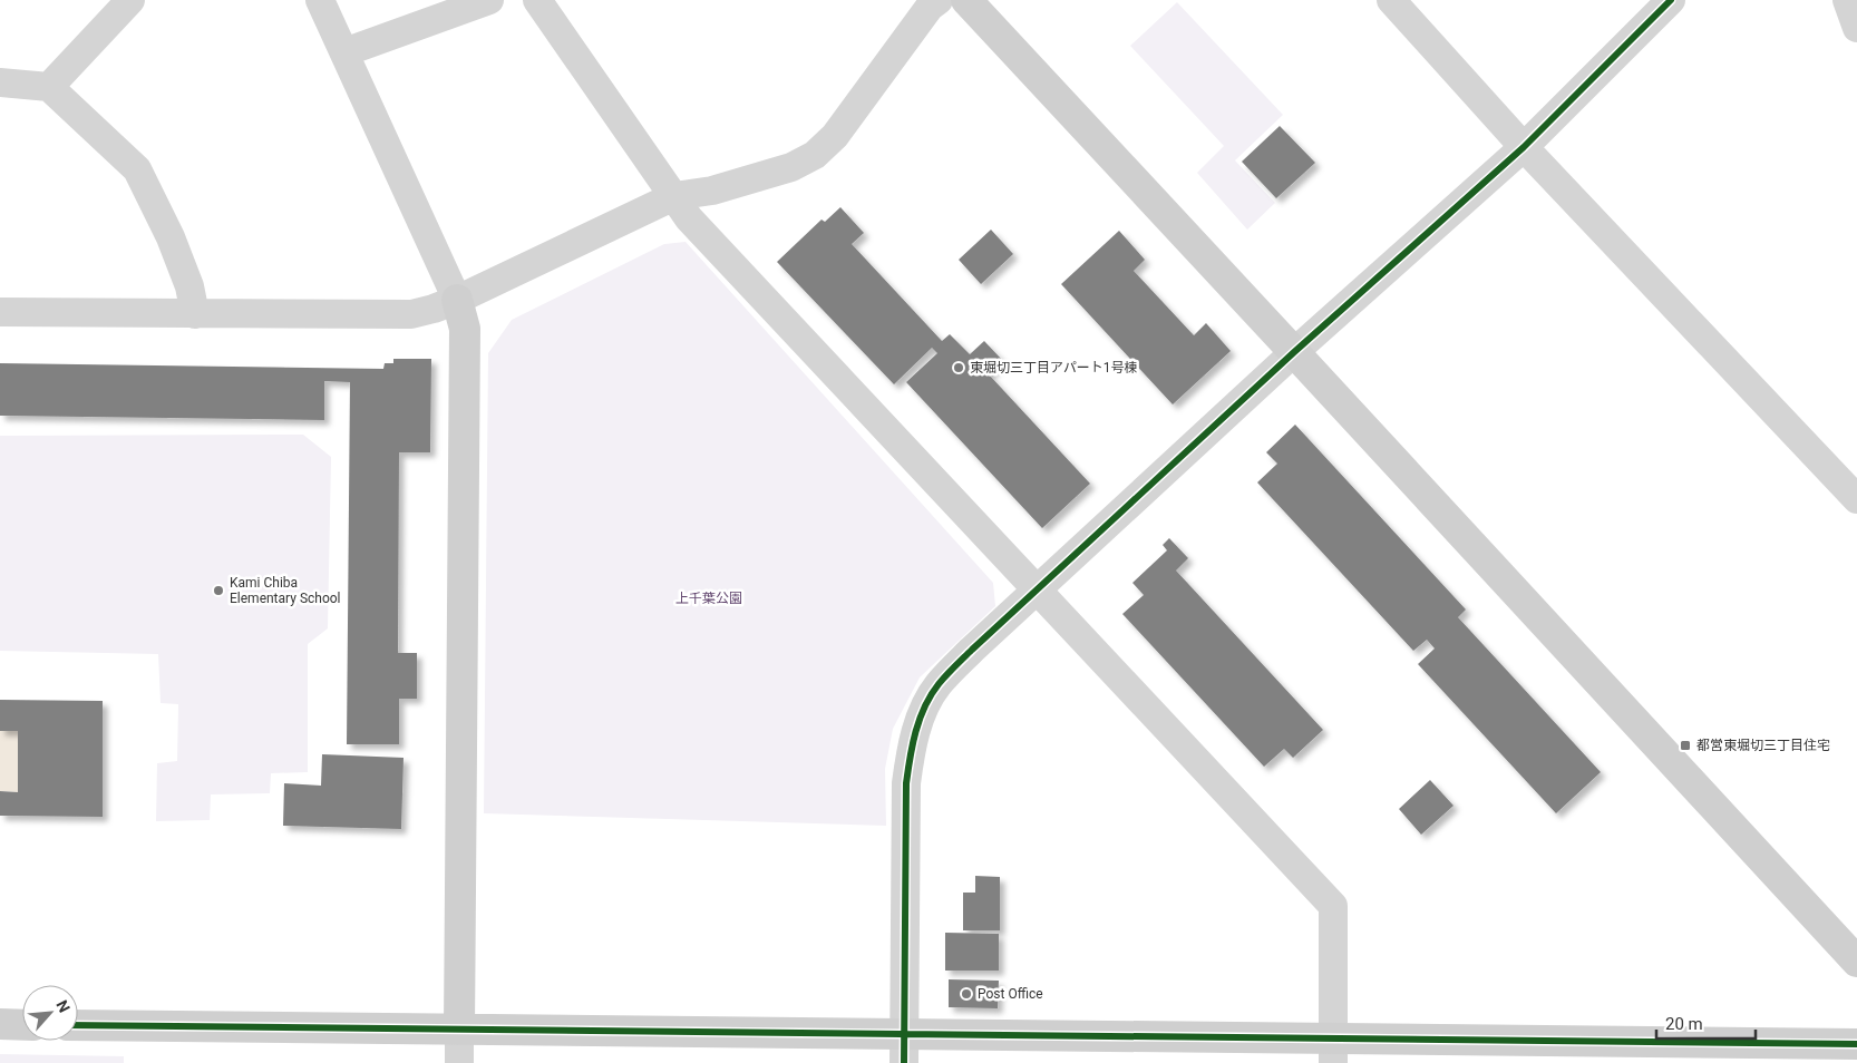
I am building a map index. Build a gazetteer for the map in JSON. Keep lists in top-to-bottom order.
{
  "parks": ["上千葉公園"],
  "places": {
    "other": ["東堀切三丁目アパート1号棟", "Kami Chiba Elementary School", "Post Office"],
    "transit": ["都営東堀切三丁目住宅"]
  },
  "scale_bar": "20 m",
  "north": "top right"
}
